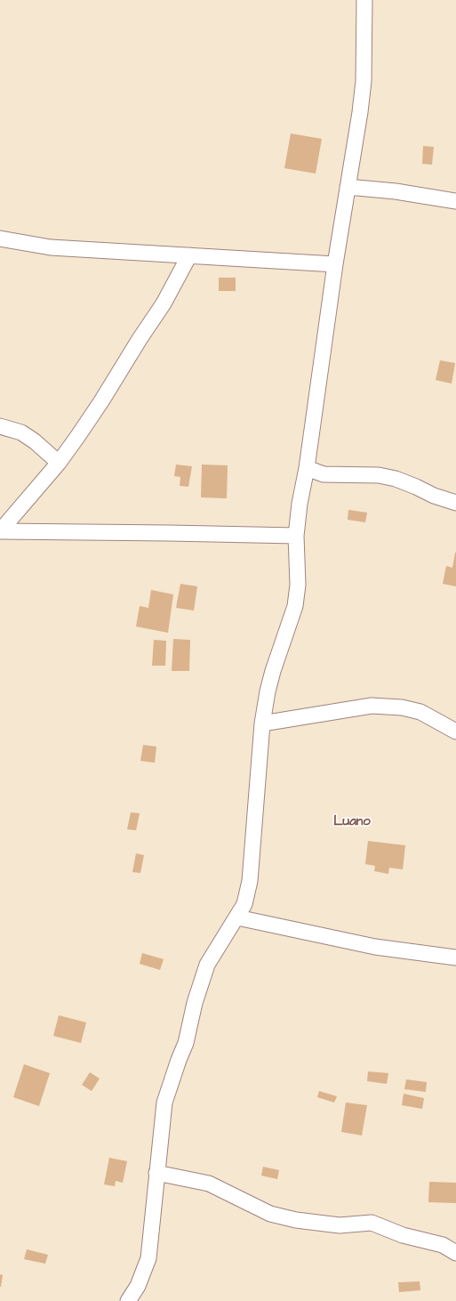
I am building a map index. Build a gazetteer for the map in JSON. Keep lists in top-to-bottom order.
{
  "districts": ["Luano"]
}
